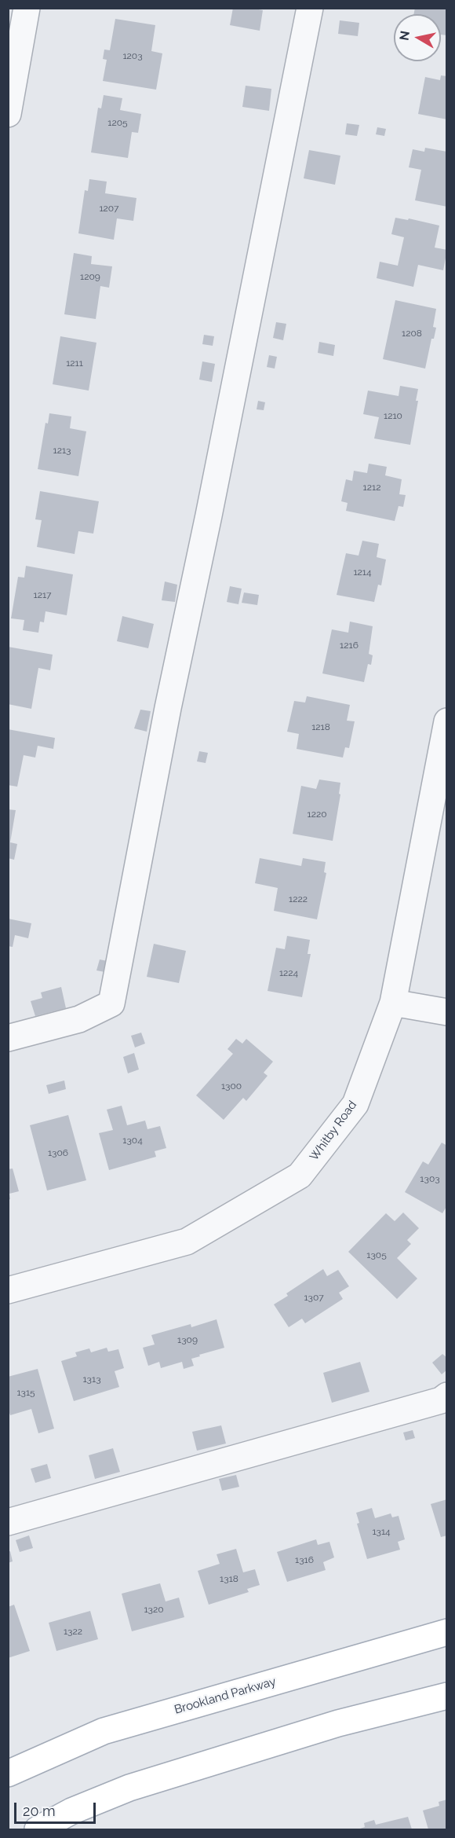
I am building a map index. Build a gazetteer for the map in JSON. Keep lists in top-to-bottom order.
{
  "streets": {
    "main road": ["Brookland Parkway"],
    "street": ["Whitby Road"]
  },
  "house_numbers": [
    "1203",
    "1205",
    "1207",
    "1209",
    "1208",
    "1211",
    "1210",
    "1213",
    "1212",
    "1214",
    "1217",
    "1216",
    "1218",
    "1220",
    "1222",
    "1224",
    "1300",
    "1304",
    "1306",
    "1303",
    "1305",
    "1307",
    "1309",
    "1313",
    "1315",
    "1314",
    "1316",
    "1318",
    "1320",
    "1322"
  ],
  "scale_bar": "20 m",
  "north": "left"
}
